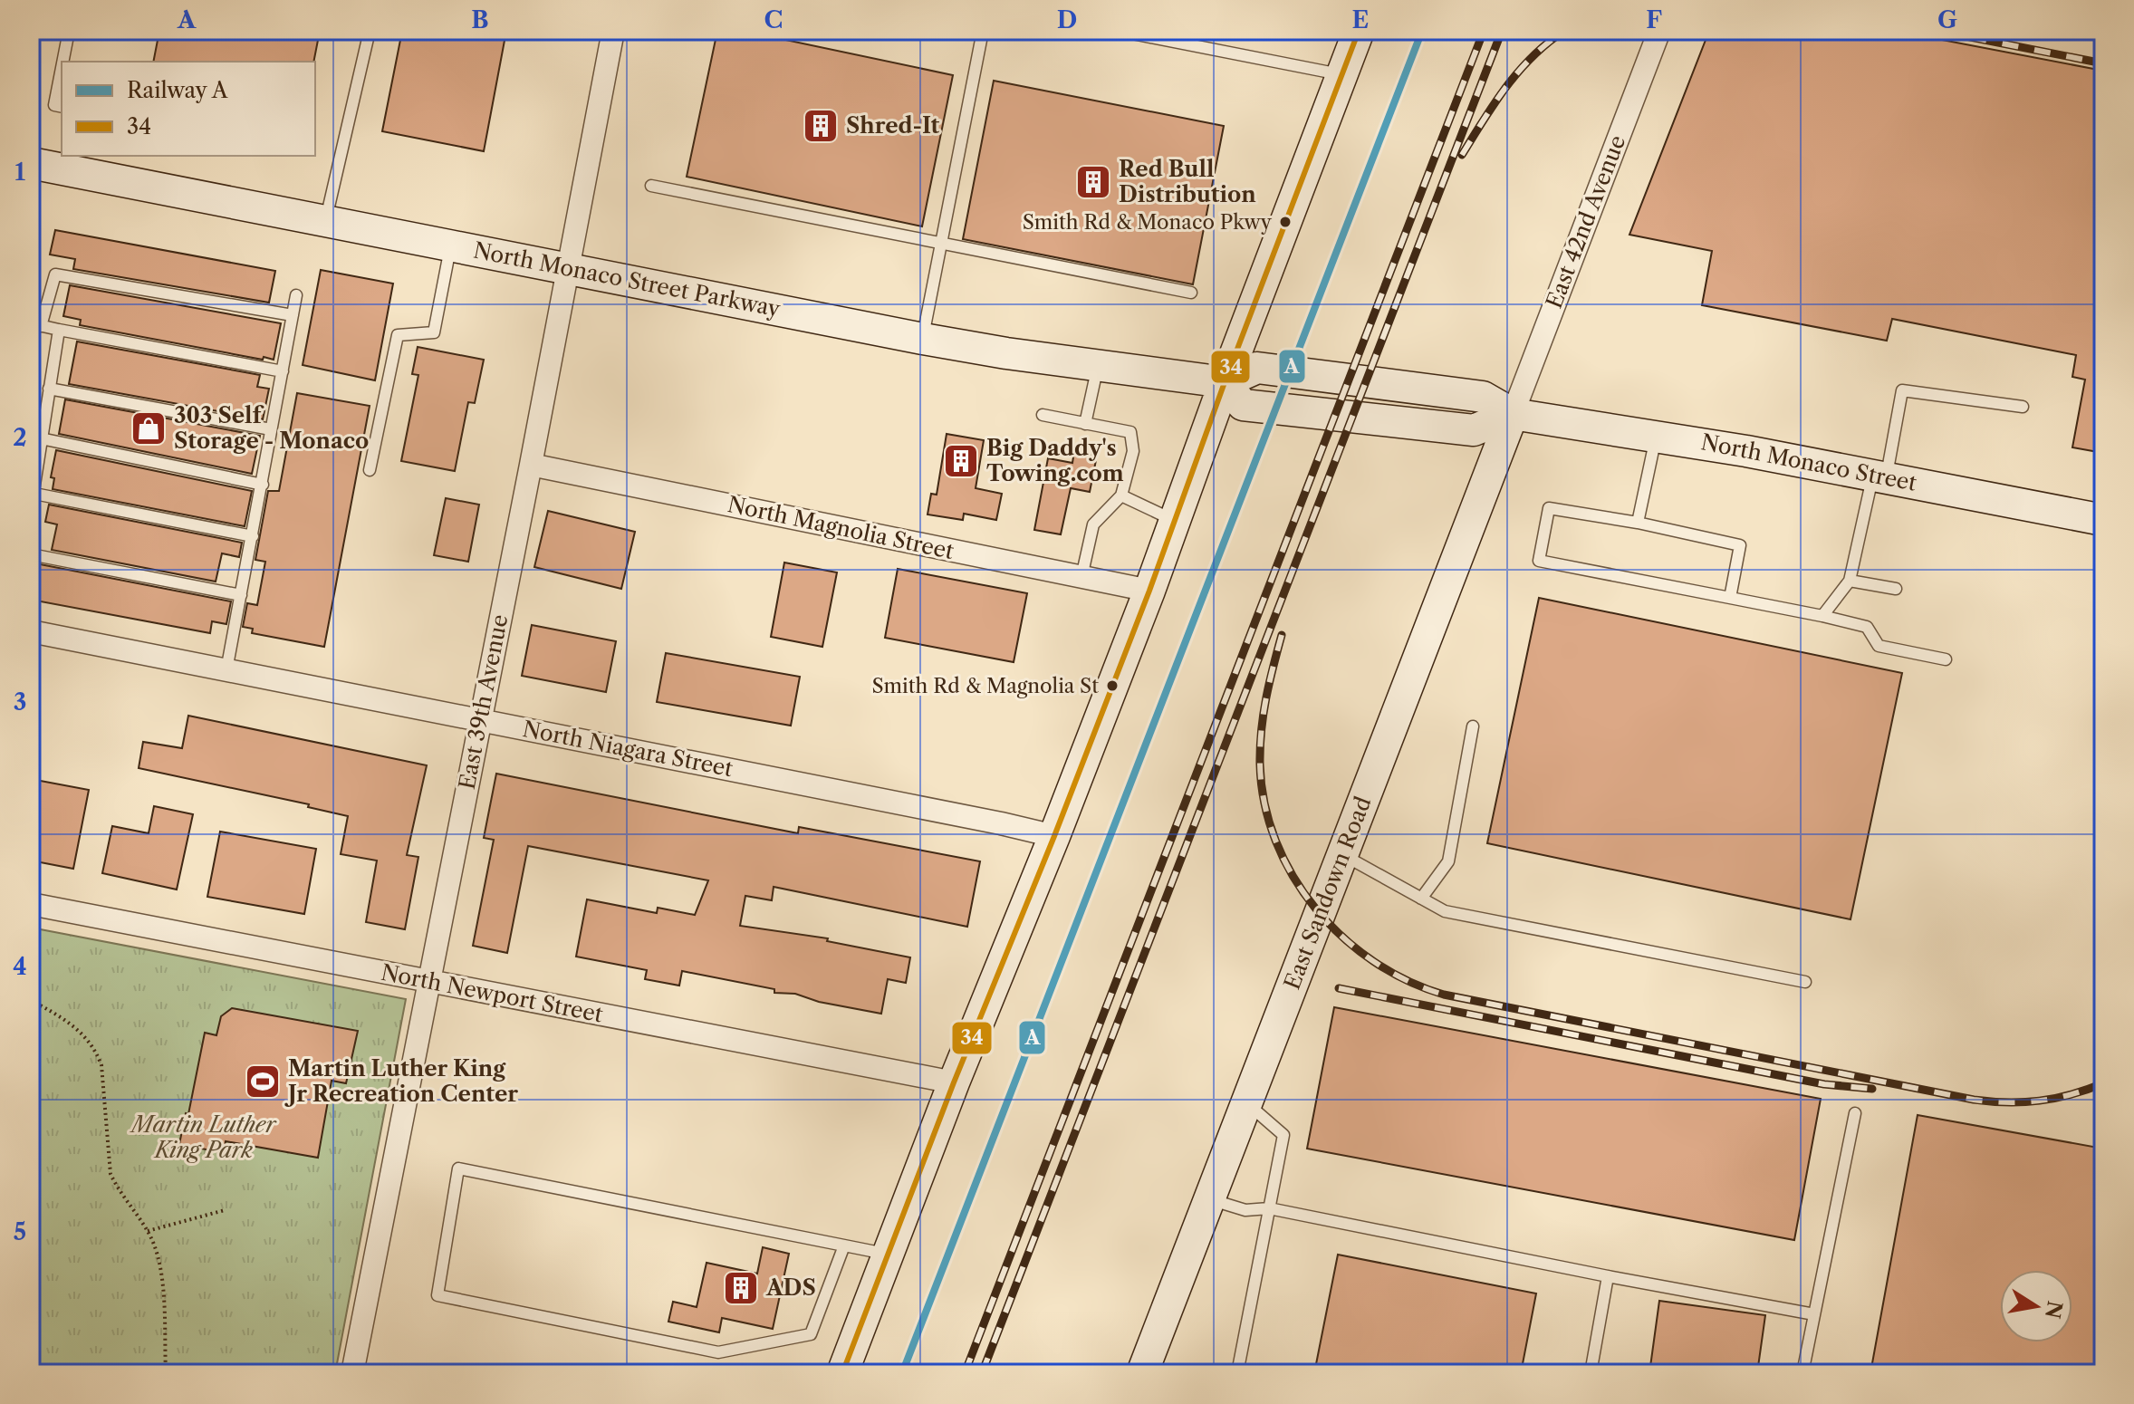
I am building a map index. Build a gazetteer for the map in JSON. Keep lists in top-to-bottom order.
{
  "streets": {
    "street": [
      "East 42nd Avenue",
      "North Monaco Street Parkway",
      "North Monaco Street",
      "North Magnolia Street",
      "East 39th Avenue",
      "North Niagara Street",
      "East Sandown Road",
      "North Newport Street"
    ]
  },
  "crossings": [
    ["East 42nd Avenue", "North Monaco Street"],
    ["East 42nd Avenue", "East Sandown Road"],
    ["North Monaco Street Parkway", "North Monaco Street"],
    ["North Monaco Street Parkway", "East 39th Avenue"],
    ["North Monaco Street", "East Sandown Road"],
    ["North Magnolia Street", "East 39th Avenue"],
    ["East 39th Avenue", "North Niagara Street"],
    ["East 39th Avenue", "North Newport Street"]
  ],
  "parks": ["Martin Luther King Park"],
  "places": {
    "building": [
      "Shred-It",
      "Red Bull Distribution",
      "Big Daddy's Towing.com",
      "ADS"
    ],
    "other": ["Smith Rd & Monaco Pkwy", "Smith Rd & Magnolia St"],
    "shop": ["303 Self Storage - Monaco"],
    "sports": ["Martin Luther King Jr Recreation Center"]
  },
  "lines": ["rail line A", "transit line 34"],
  "legend": ["Railway A", "34"],
  "north": "right",
  "grid": {
    "columns": [
      "A",
      "B",
      "C",
      "D",
      "E",
      "F",
      "G"
    ],
    "rows": [
      "1",
      "2",
      "3",
      "4",
      "5"
    ]
  }
}
